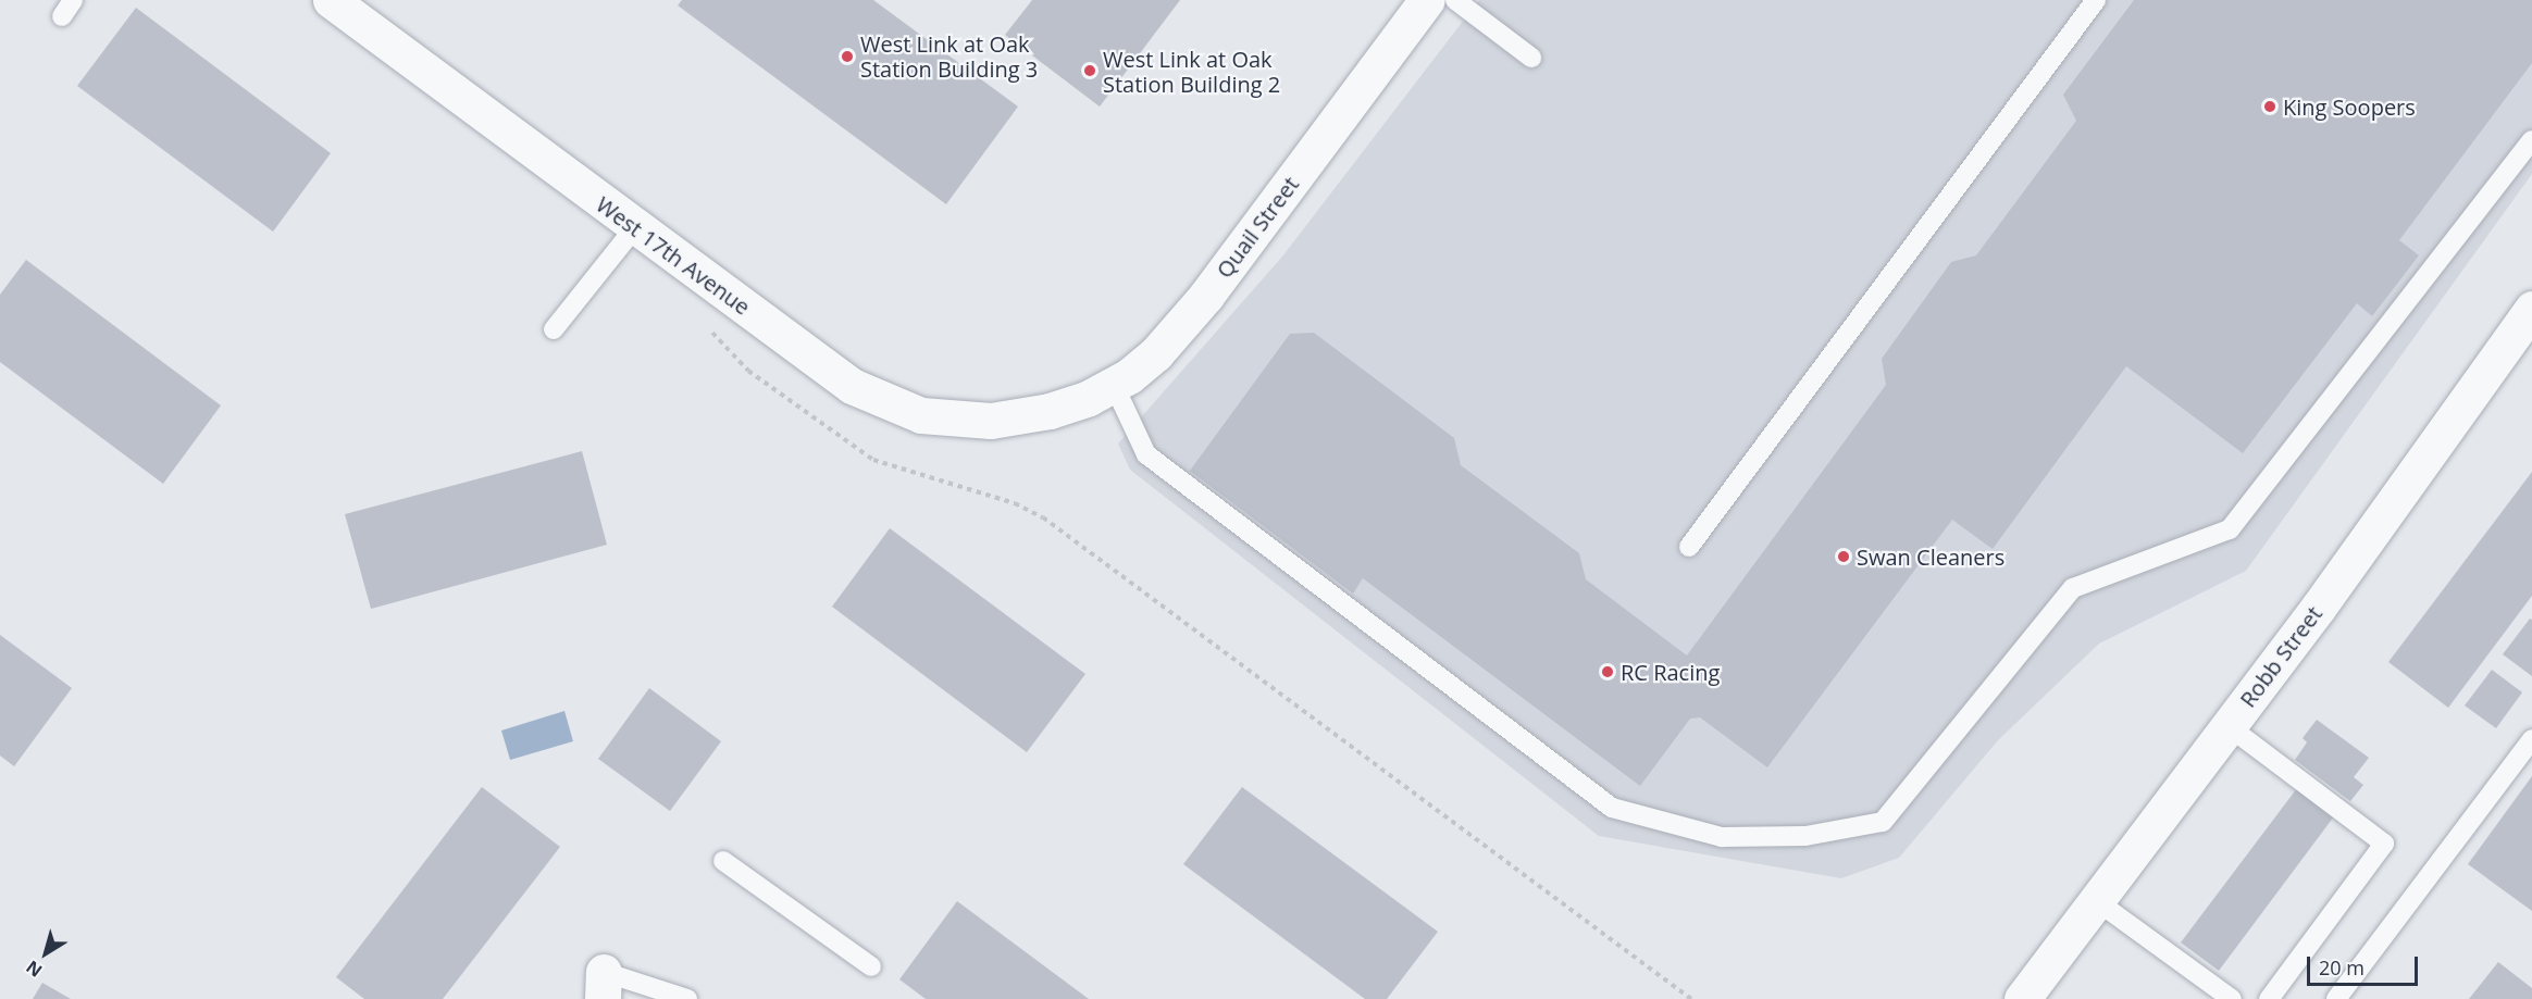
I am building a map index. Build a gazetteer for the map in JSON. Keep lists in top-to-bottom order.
{
  "streets": {
    "street": ["Quail Street", "West 17th Avenue", "Robb Street"]
  },
  "crossings": [
    ["Quail Street", "West 17th Avenue"]
  ],
  "places": [
    "West Link at Oak Station Building 3",
    "West Link at Oak Station Building 2",
    "King Soopers",
    "Swan Cleaners",
    "RC Racing"
  ],
  "scale_bar": "20 m",
  "north": "bottom left"
}
